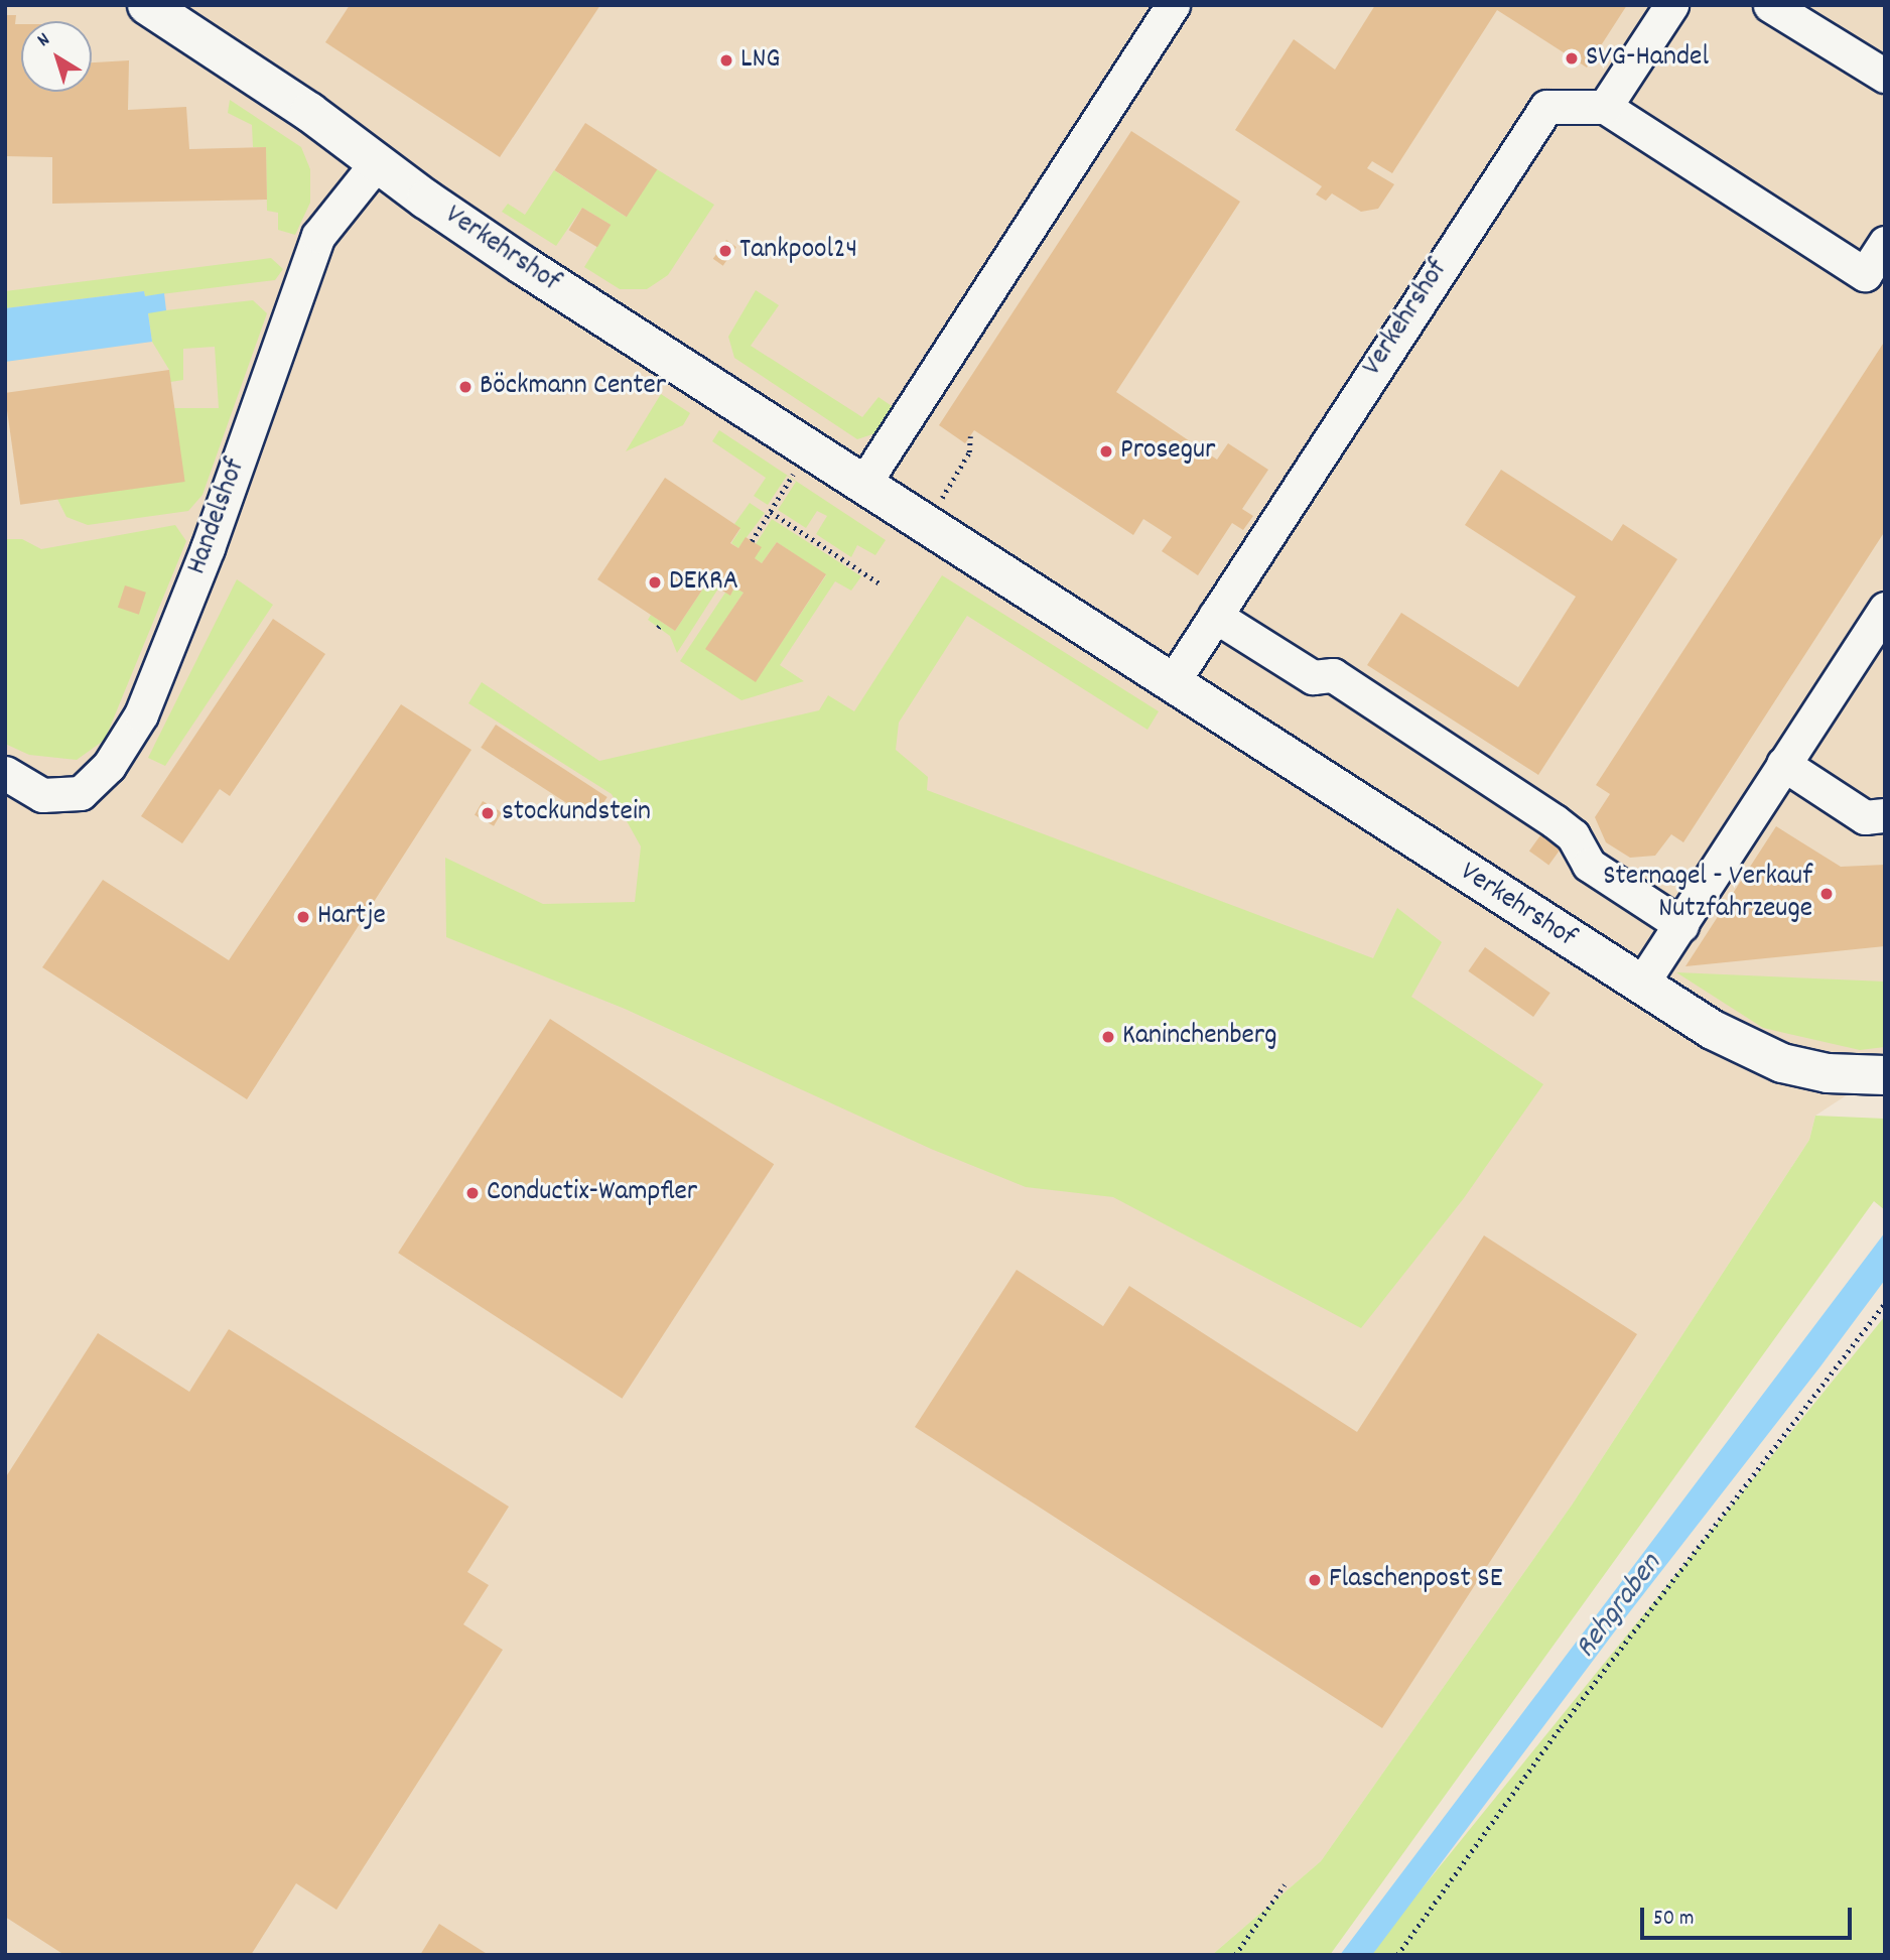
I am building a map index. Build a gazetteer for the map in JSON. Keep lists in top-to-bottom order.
{
  "streets": {
    "main road": ["Verkehrshof"],
    "street": ["Handelshof"]
  },
  "crossings": [
    ["Verkehrshof", "Handelshof"]
  ],
  "water": ["Rehgraben"],
  "places": [
    "SVG-Handel",
    "LNG",
    "Tankpool24",
    "Böckmann Center",
    "Prosegur",
    "DEKRA",
    "stockundstein",
    "Sternagel - Verkauf Nutzfahrzeuge",
    "Hartje",
    "Kaninchenberg",
    "Conductix-Wampfler",
    "Flaschenpost SE"
  ],
  "scale_bar": "50 m",
  "north": "top left"
}
